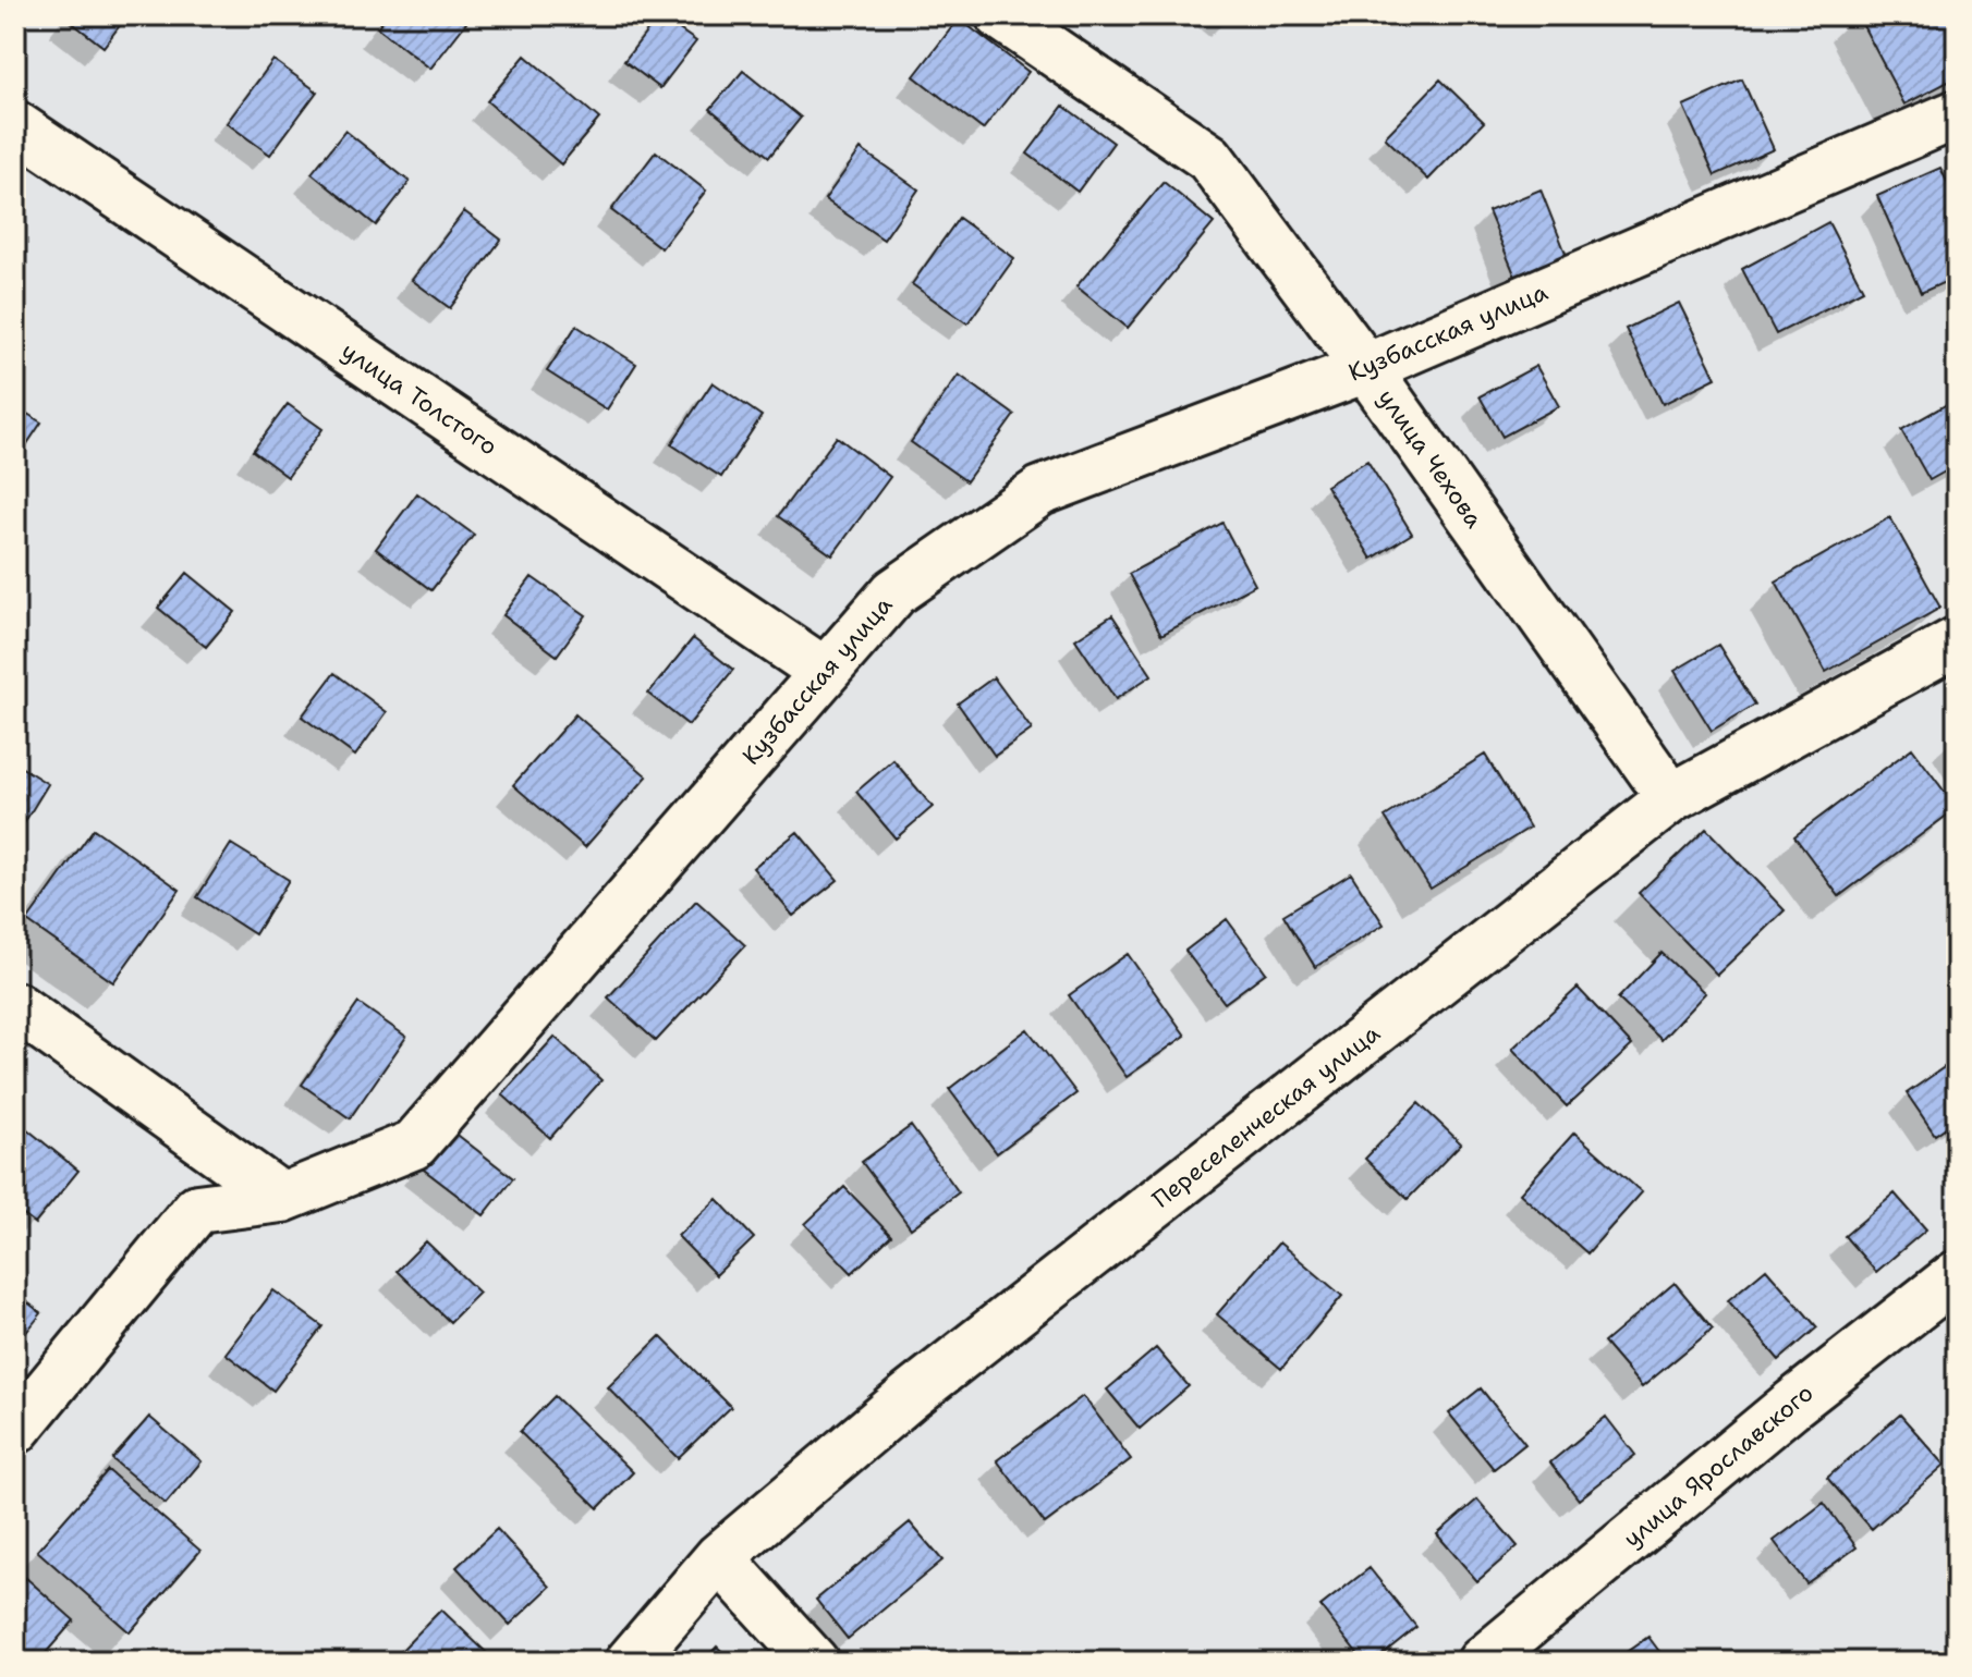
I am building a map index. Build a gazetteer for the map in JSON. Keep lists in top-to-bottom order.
{
  "streets": {
    "street": [
      "Кузбасская улица",
      "улица Толстого",
      "улица Чехова",
      "Переселенческая улица",
      "улица Ярославского"
    ]
  },
  "crossings": [
    ["Кузбасская улица", "улица Толстого"],
    ["Кузбасская улица", "улица Чехова"],
    ["улица Чехова", "Переселенческая улица"]
  ]
}
